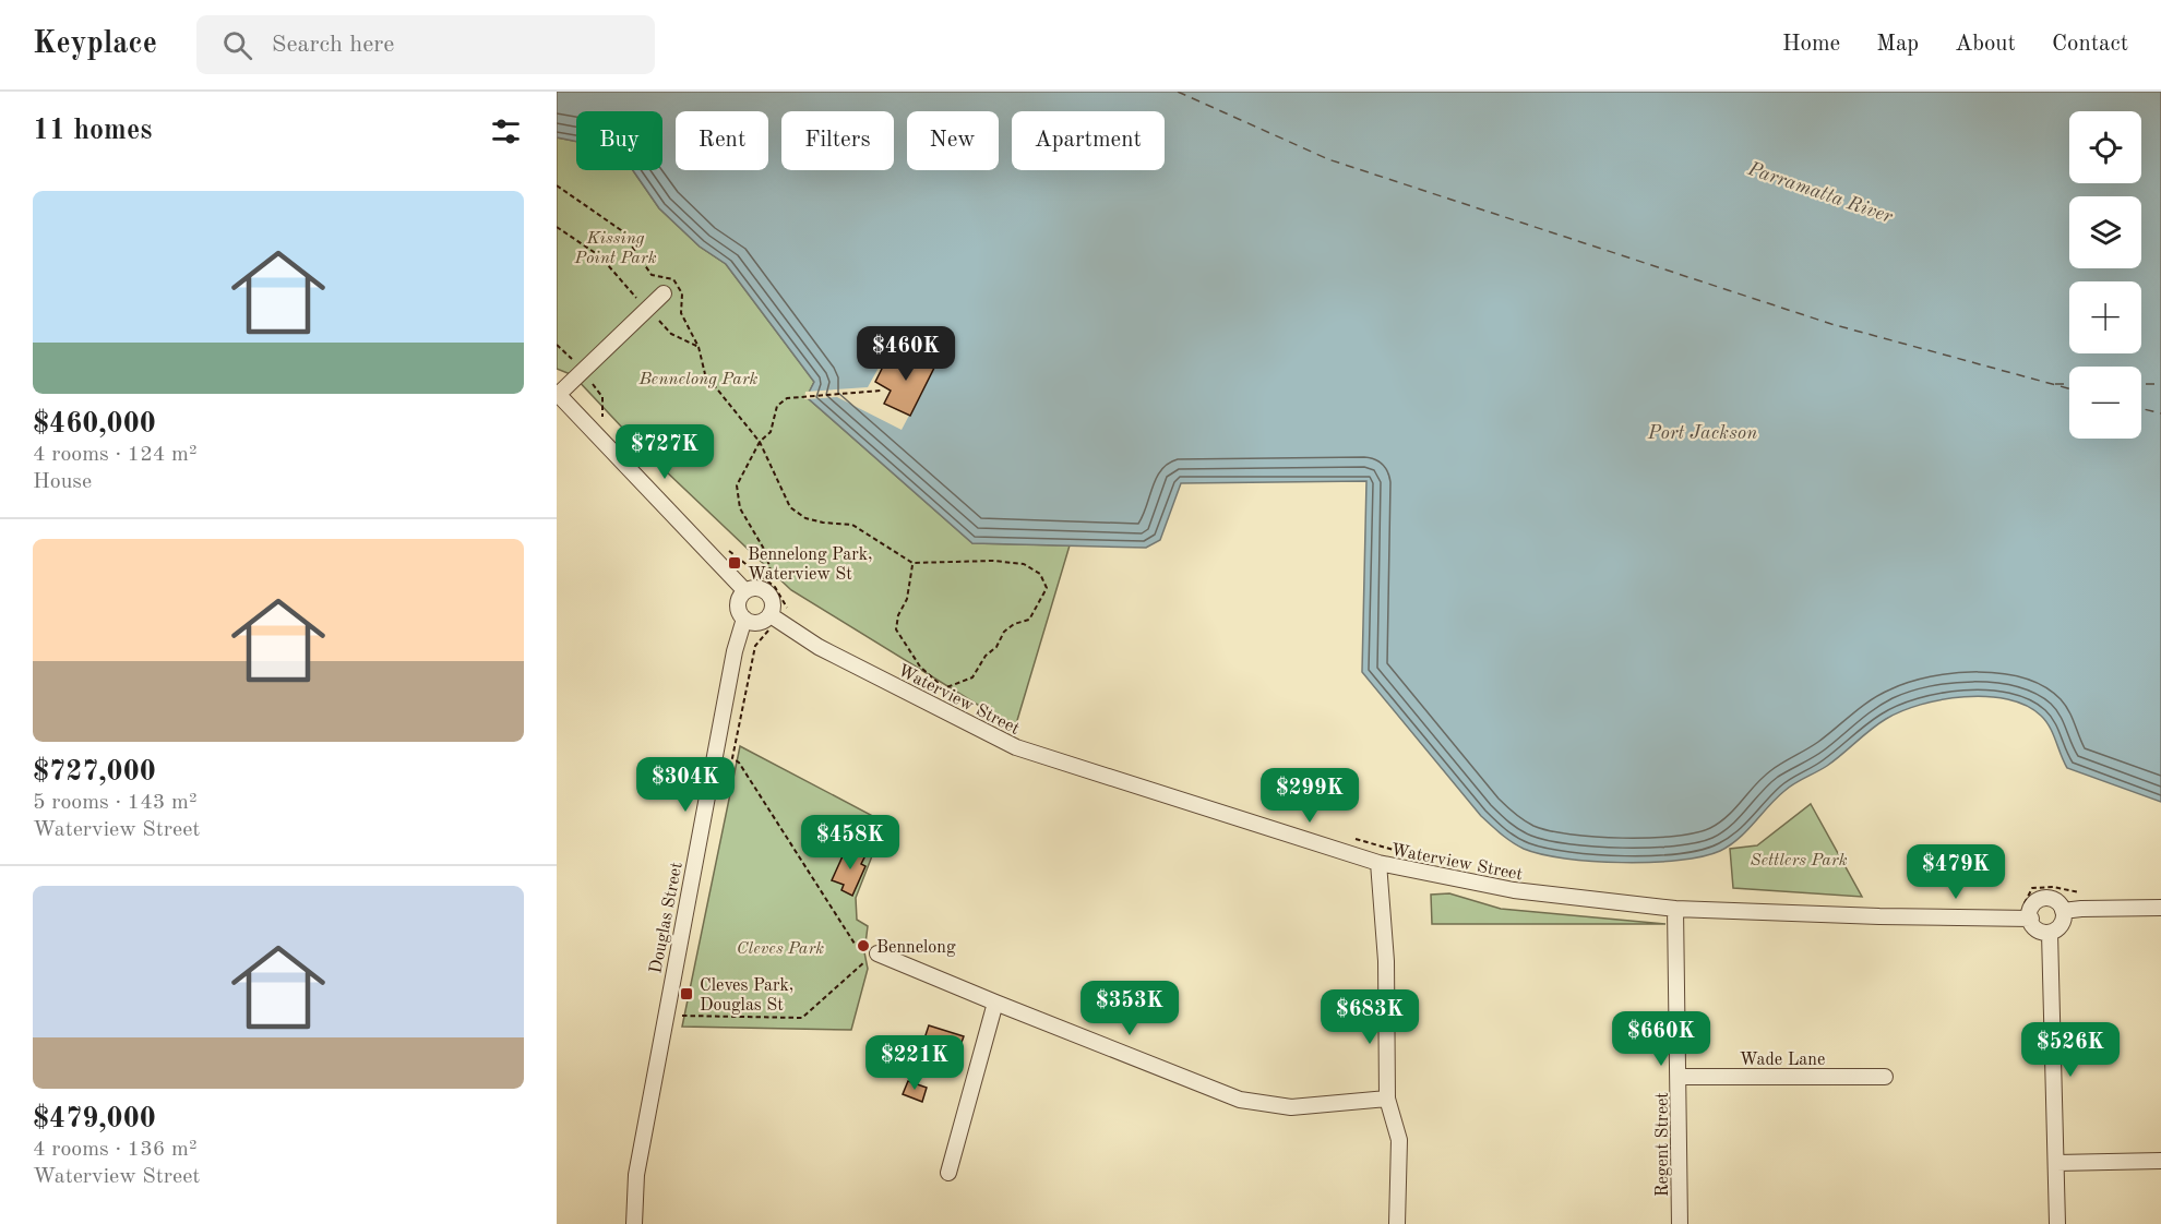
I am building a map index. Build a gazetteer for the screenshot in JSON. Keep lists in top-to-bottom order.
{
  "streets": {
    "street": [
      "Waterview Street",
      "Douglas Street",
      "Wade Lane",
      "Regent Street"
    ]
  },
  "crossings": [
    ["Waterview Street", "Douglas Street"],
    ["Waterview Street", "Regent Street"],
    ["Wade Lane", "Regent Street"]
  ],
  "water": ["Parramatta River", "Port Jackson"],
  "parks": [
    "Kissing Point Park",
    "Bennelong Park",
    "Settlers Park",
    "Cleves Park"
  ],
  "places": {
    "transit": ["Bennelong Park, Waterview St", "Cleves Park, Douglas St"],
    "other": ["Bennelong"]
  },
  "page": {
    "header": "Keyplace",
    "search": "Search here",
    "nav": [
      "Home",
      "Map",
      "About",
      "Contact"
    ],
    "heading": "11 homes",
    "map_buttons": ["+", "−"],
    "chip": [
      "Buy",
      "Rent",
      "Filters",
      "New",
      "Apartment"
    ],
    "list": [
      {
        "name": "$460,000",
        "note": "4 rooms · 124 m² · House"
      },
      {
        "name": "$727,000",
        "note": "5 rooms · 143 m² · Waterview Street"
      },
      {
        "name": "$479,000",
        "note": "4 rooms · 136 m² · Waterview Street"
      }
    ],
    "price": [
      "$460K",
      "$727K",
      "$304K",
      "$299K",
      "$458K",
      "$479K",
      "$353K",
      "$683K",
      "$660K",
      "$526K",
      "$221K"
    ]
  }
}
